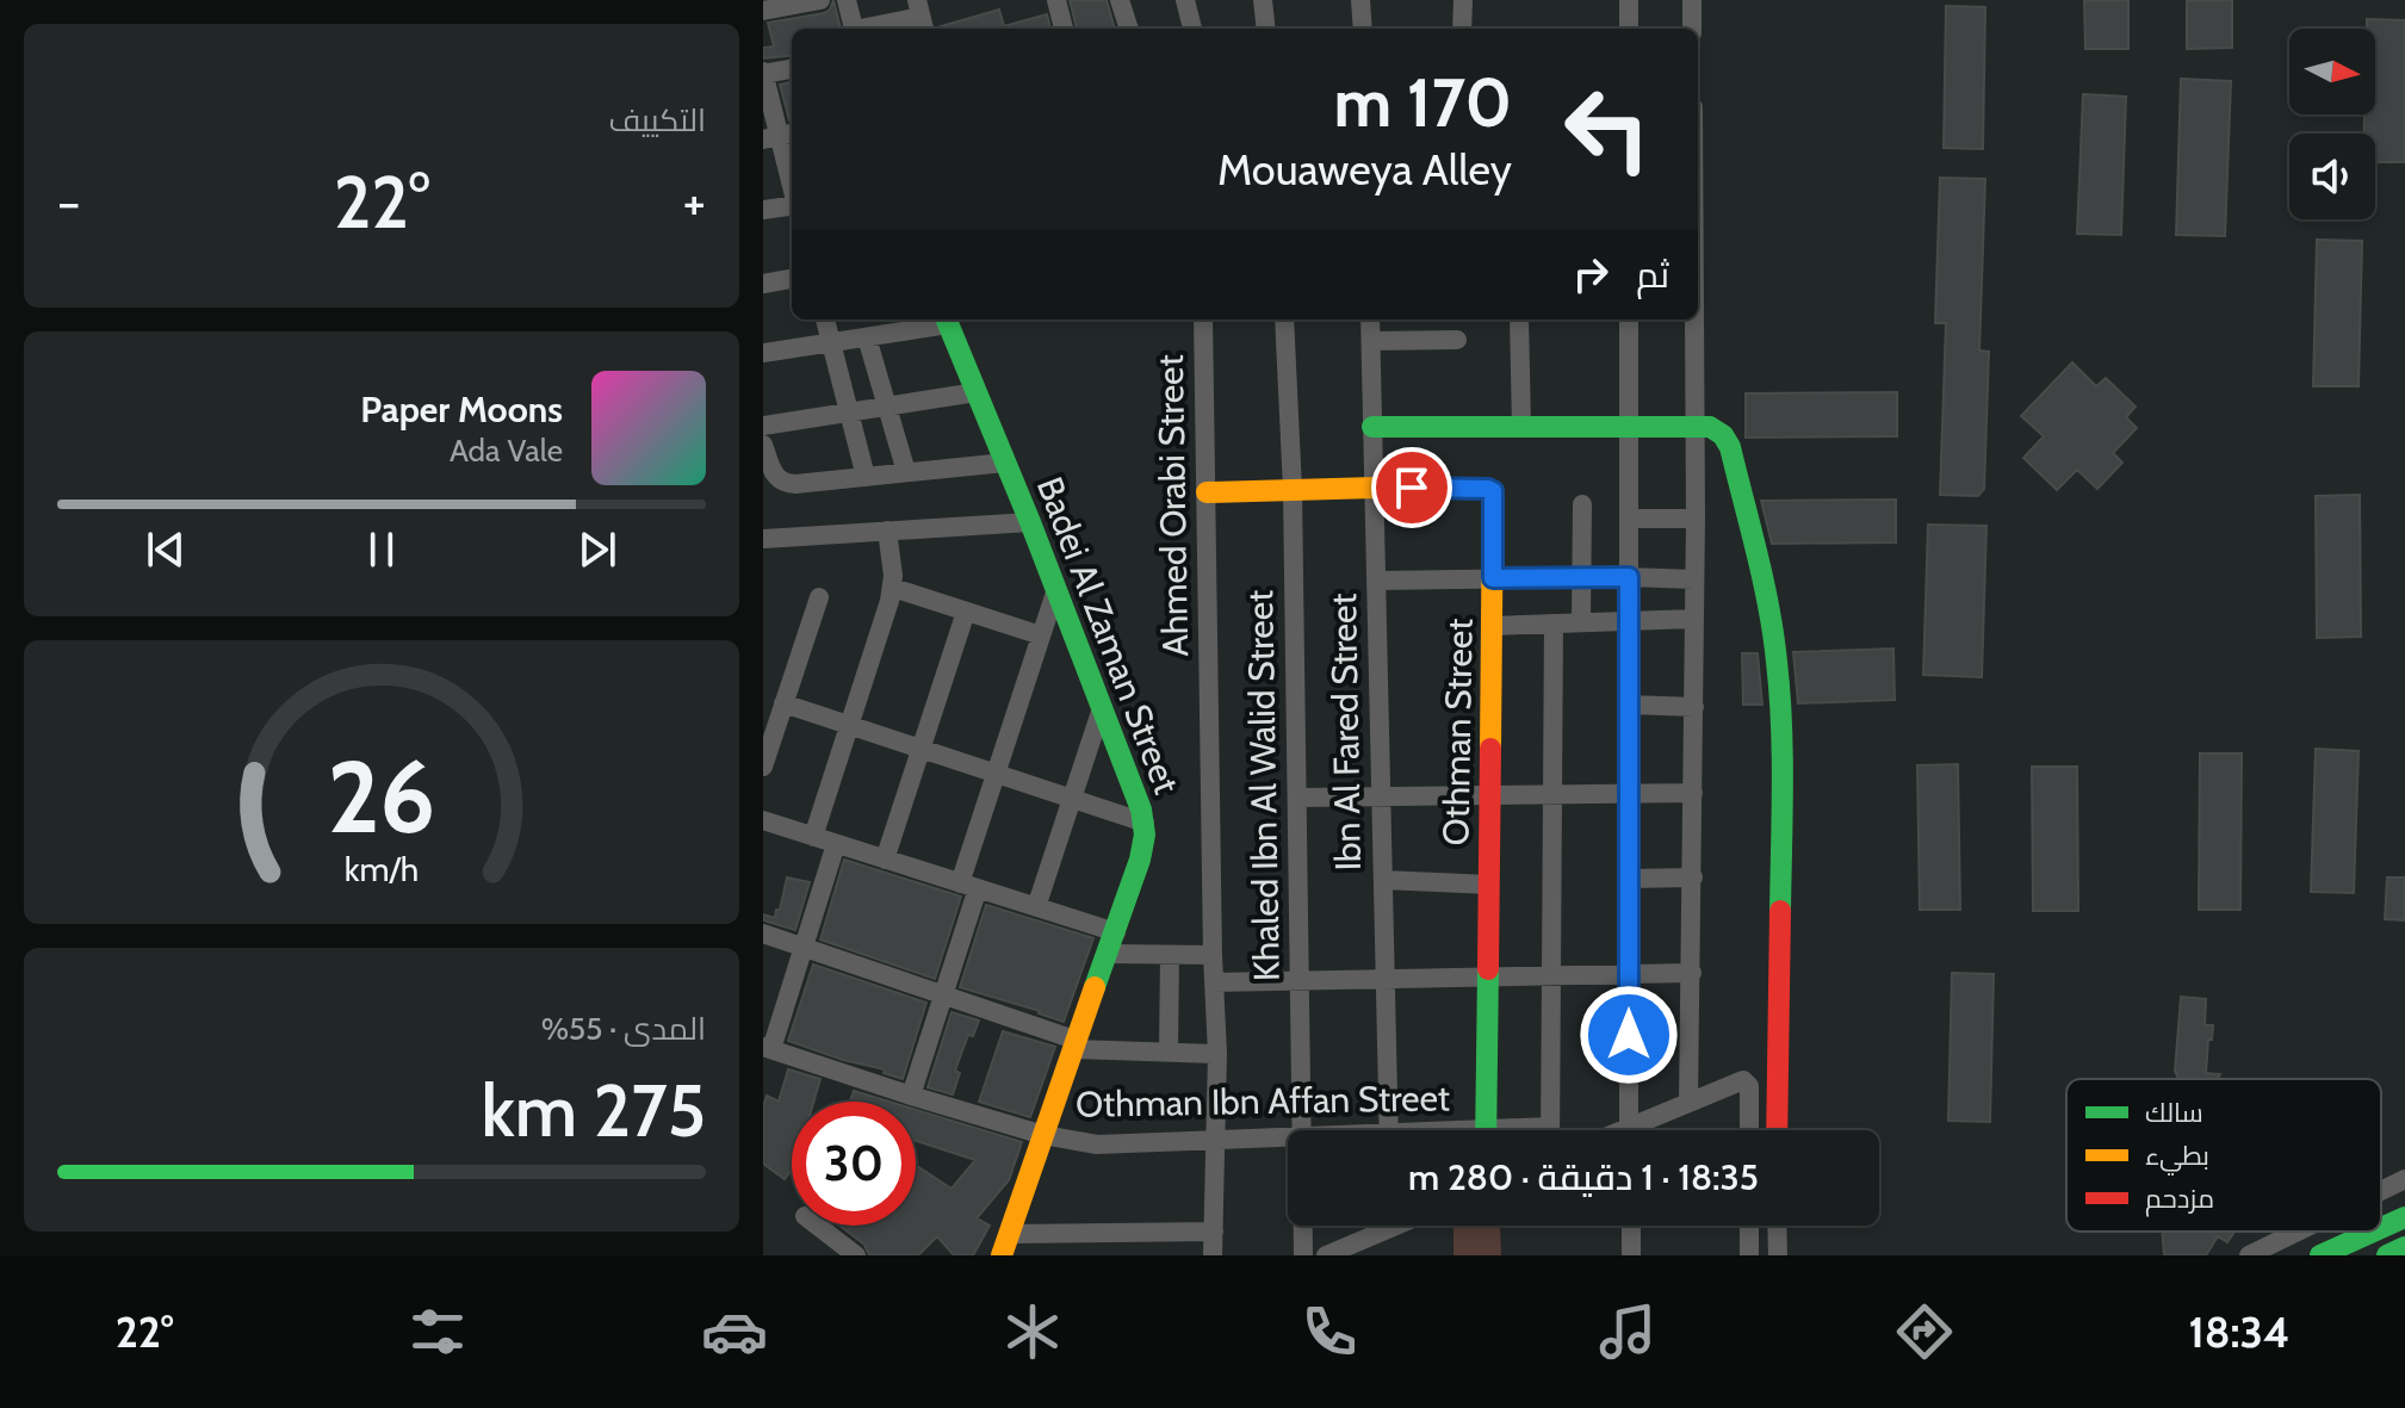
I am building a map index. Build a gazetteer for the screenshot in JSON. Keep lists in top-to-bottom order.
{
  "streets": {
    "main road": ["Badei Al Zaman Street", "Othman Street"],
    "street": [
      "Ahmed Orabi Street",
      "Ibn Al Fared Street",
      "Khaled Ibn Al Walid Street",
      "Othman Ibn Affan Street"
    ]
  },
  "crossings": [
    ["Ahmed Orabi Street", "Othman Street"],
    ["Ahmed Orabi Street", "Othman Ibn Affan Street"],
    ["Badei Al Zaman Street", "Othman Ibn Affan Street"],
    ["Ibn Al Fared Street", "Othman Street"],
    ["Othman Street", "Khaled Ibn Al Walid Street"]
  ],
  "legend": ["سالك", "بطيء", "مزدحم"],
  "north": "right",
  "page": {
    "tile": [
      "التكييف",
      ["المدى · 55%", "275 km"]
    ],
    "turn": ["170 m", "Mouaweya Alley"],
    "heat": ["−", "22°", "+"],
    "then": "ثم",
    "song": ["Paper Moons", "Ada Vale"],
    "limit": "30",
    "trip": "18:35 · 1 دقيقة · 280 m",
    "tabs": ["18:34", "22°"],
    "gauge": ["26", "km/h"]
  }
}
